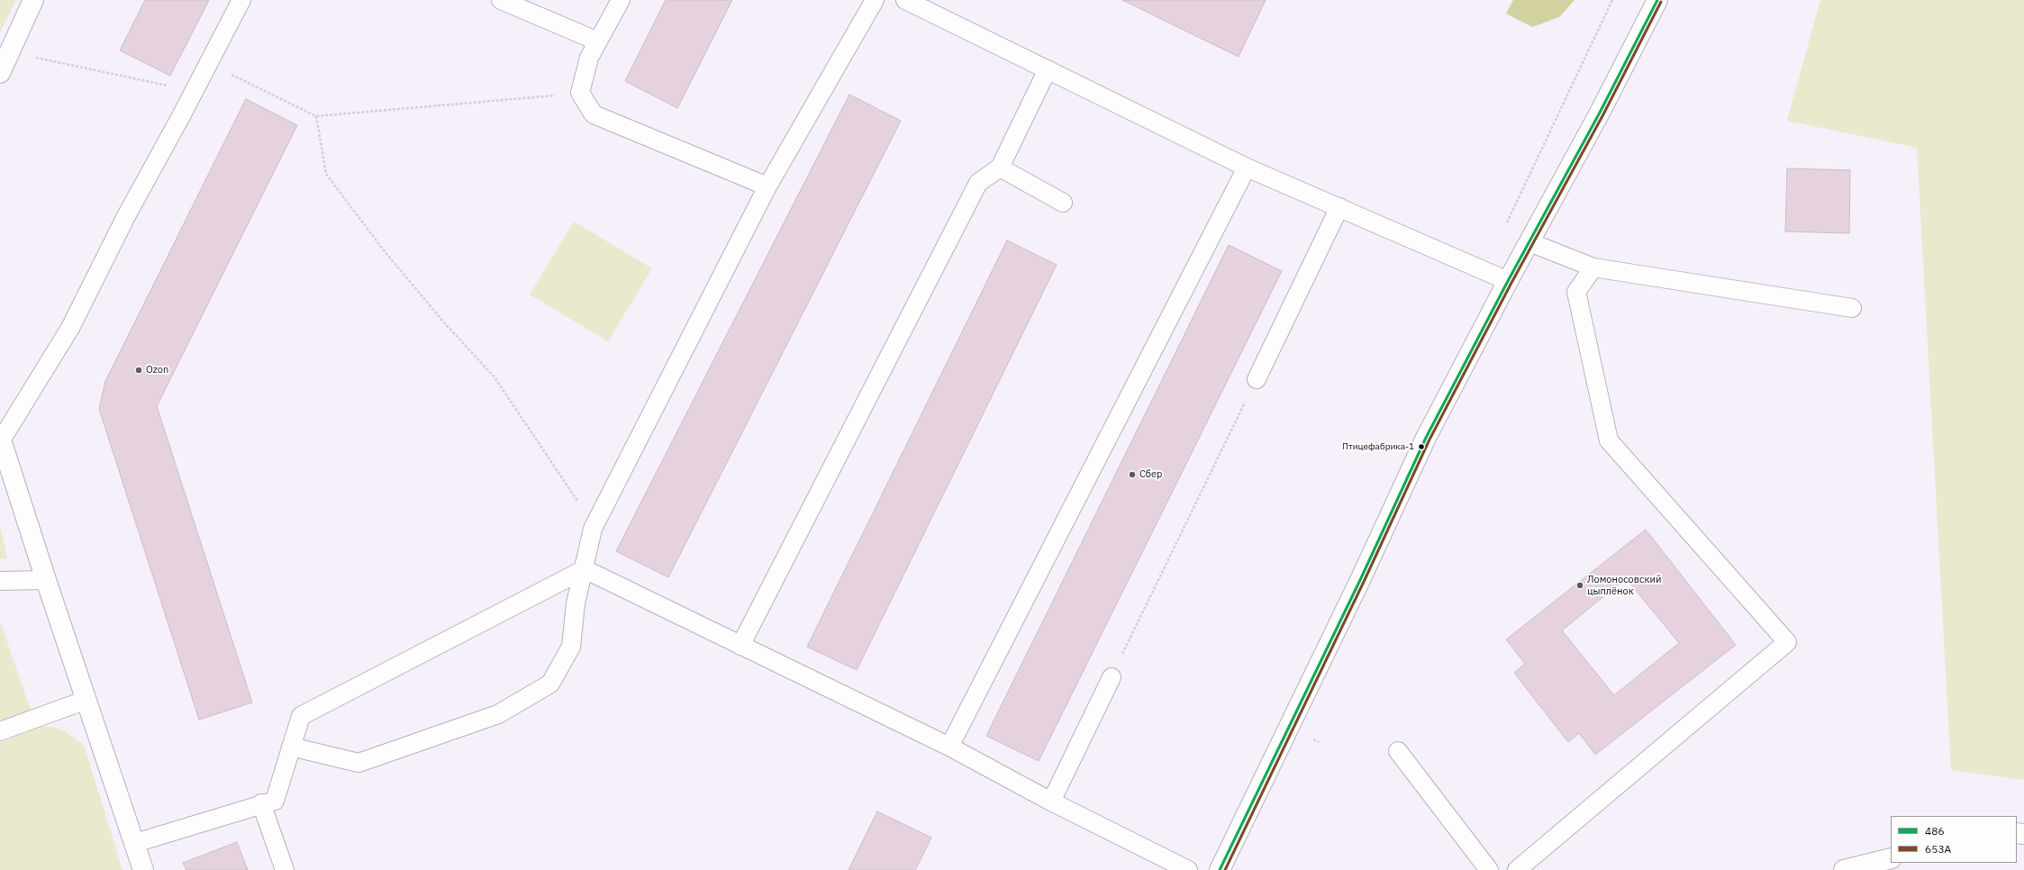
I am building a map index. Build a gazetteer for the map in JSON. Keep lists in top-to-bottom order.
{
  "places": [
    "Ozon",
    "Птицефабрика-1",
    "Сбер",
    "Ломоносовский цыплёнок"
  ],
  "lines": ["transit line 486", "transit line 653А"],
  "legend": ["486", "653А"]
}
